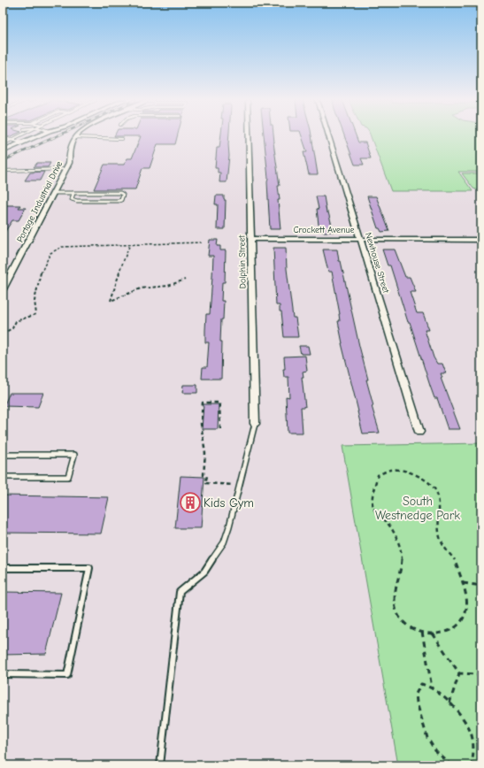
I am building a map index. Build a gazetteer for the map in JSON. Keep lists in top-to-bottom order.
{
  "streets": {
    "street": [
      "Portage Industrial Drive",
      "Crockett Avenue",
      "Dolphin Street",
      "Newhouse Street"
    ]
  },
  "crossings": [
    ["Crockett Avenue", "Dolphin Street"],
    ["Crockett Avenue", "Newhouse Street"]
  ],
  "parks": ["South Westnedge Park"],
  "places": {
    "building": ["Kids Gym"]
  }
}
